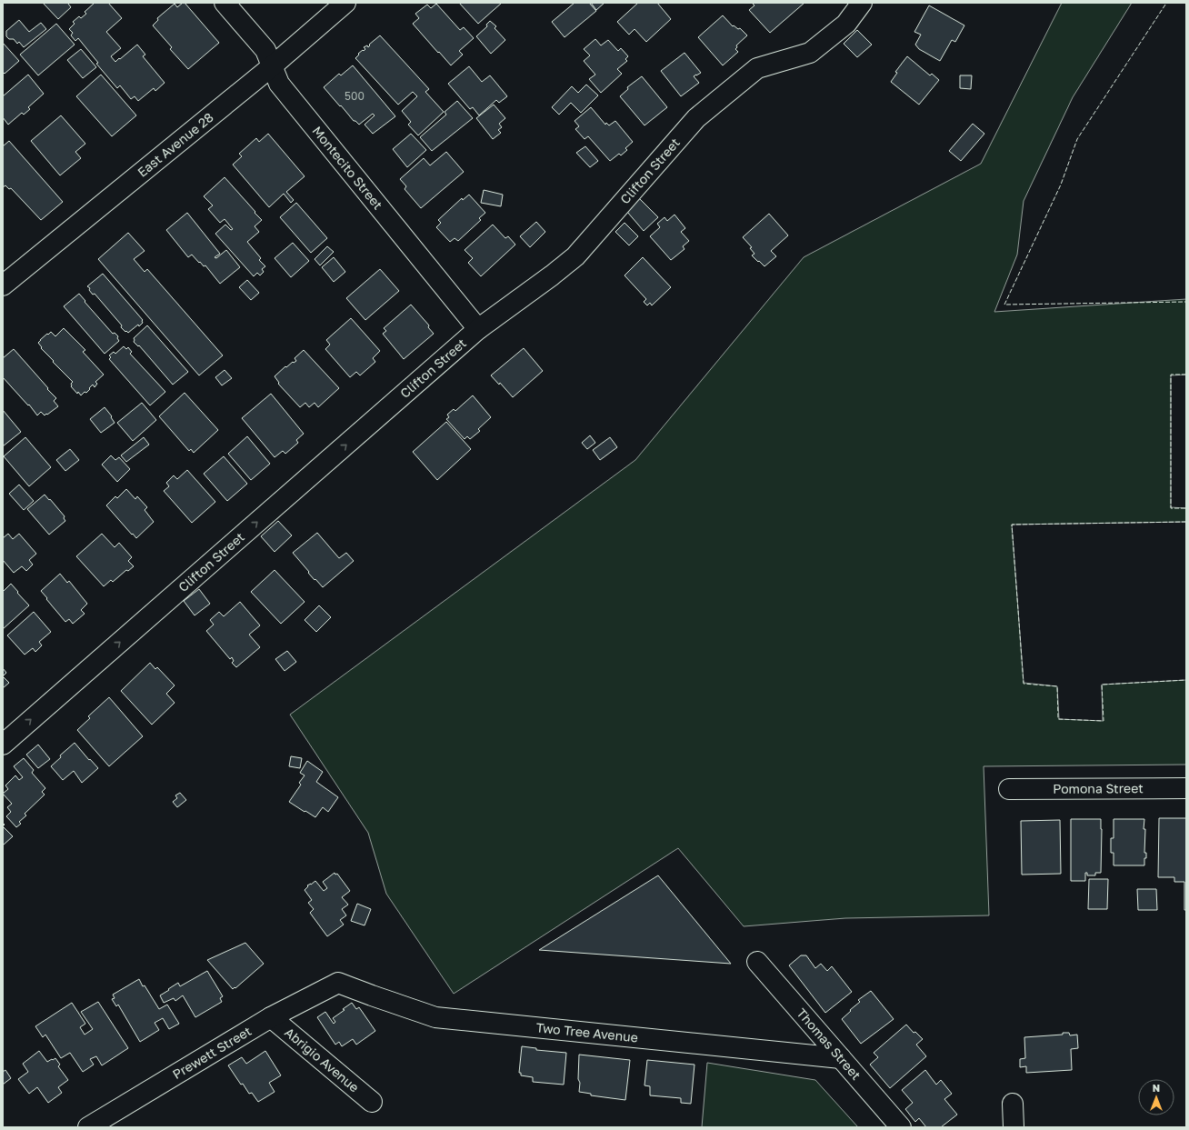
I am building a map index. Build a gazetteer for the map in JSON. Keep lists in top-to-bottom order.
{
  "streets": {
    "street": [
      "East Avenue 28",
      "Montecito Street",
      "Clifton Street",
      "Pomona Street",
      "Two Tree Avenue",
      "Thomas Street",
      "Prewett Street",
      "Abrigio Avenue"
    ]
  },
  "crossings": [
    ["East Avenue 28", "Montecito Street"],
    ["Montecito Street", "Clifton Street"],
    ["Two Tree Avenue", "Thomas Street"],
    ["Two Tree Avenue", "Prewett Street"],
    ["Prewett Street", "Abrigio Avenue"]
  ],
  "one_way": ["Clifton Street"],
  "house_numbers": ["500"],
  "north": "top"
}
